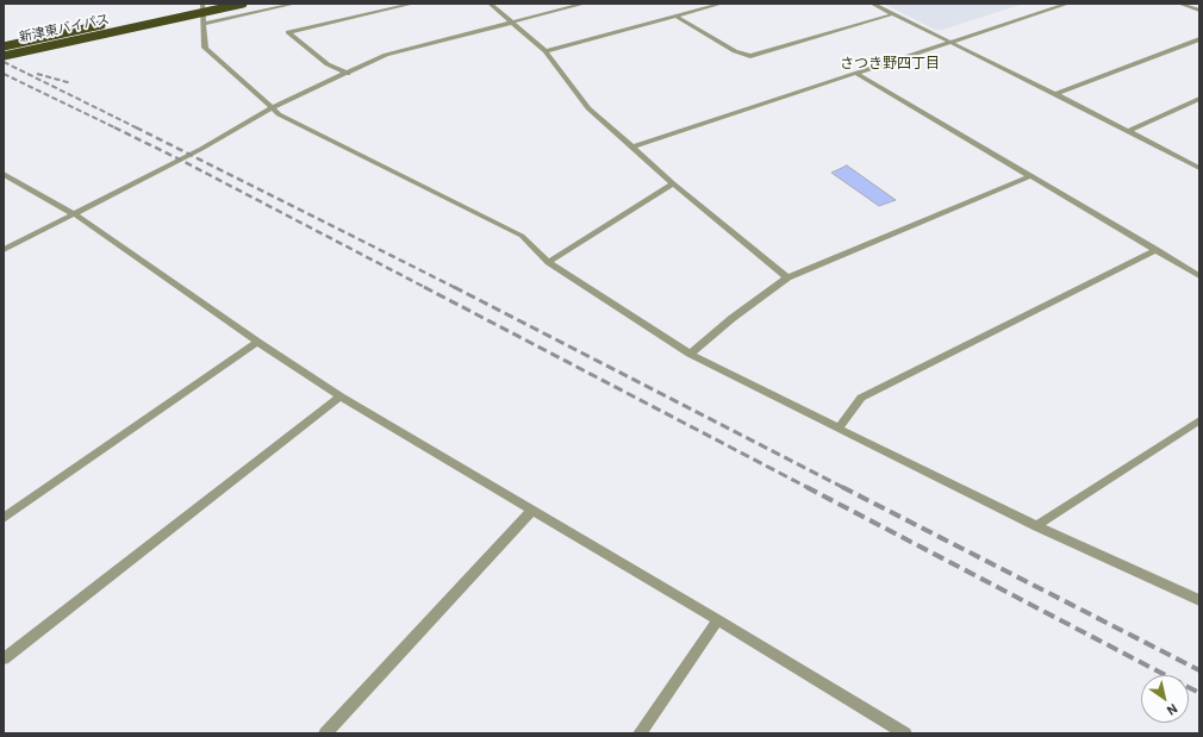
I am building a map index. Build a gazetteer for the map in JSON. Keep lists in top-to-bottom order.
{
  "streets": {
    "highway": ["新津東バイパス"]
  },
  "districts": ["さつき野四丁目"],
  "north": "bottom right"
}
